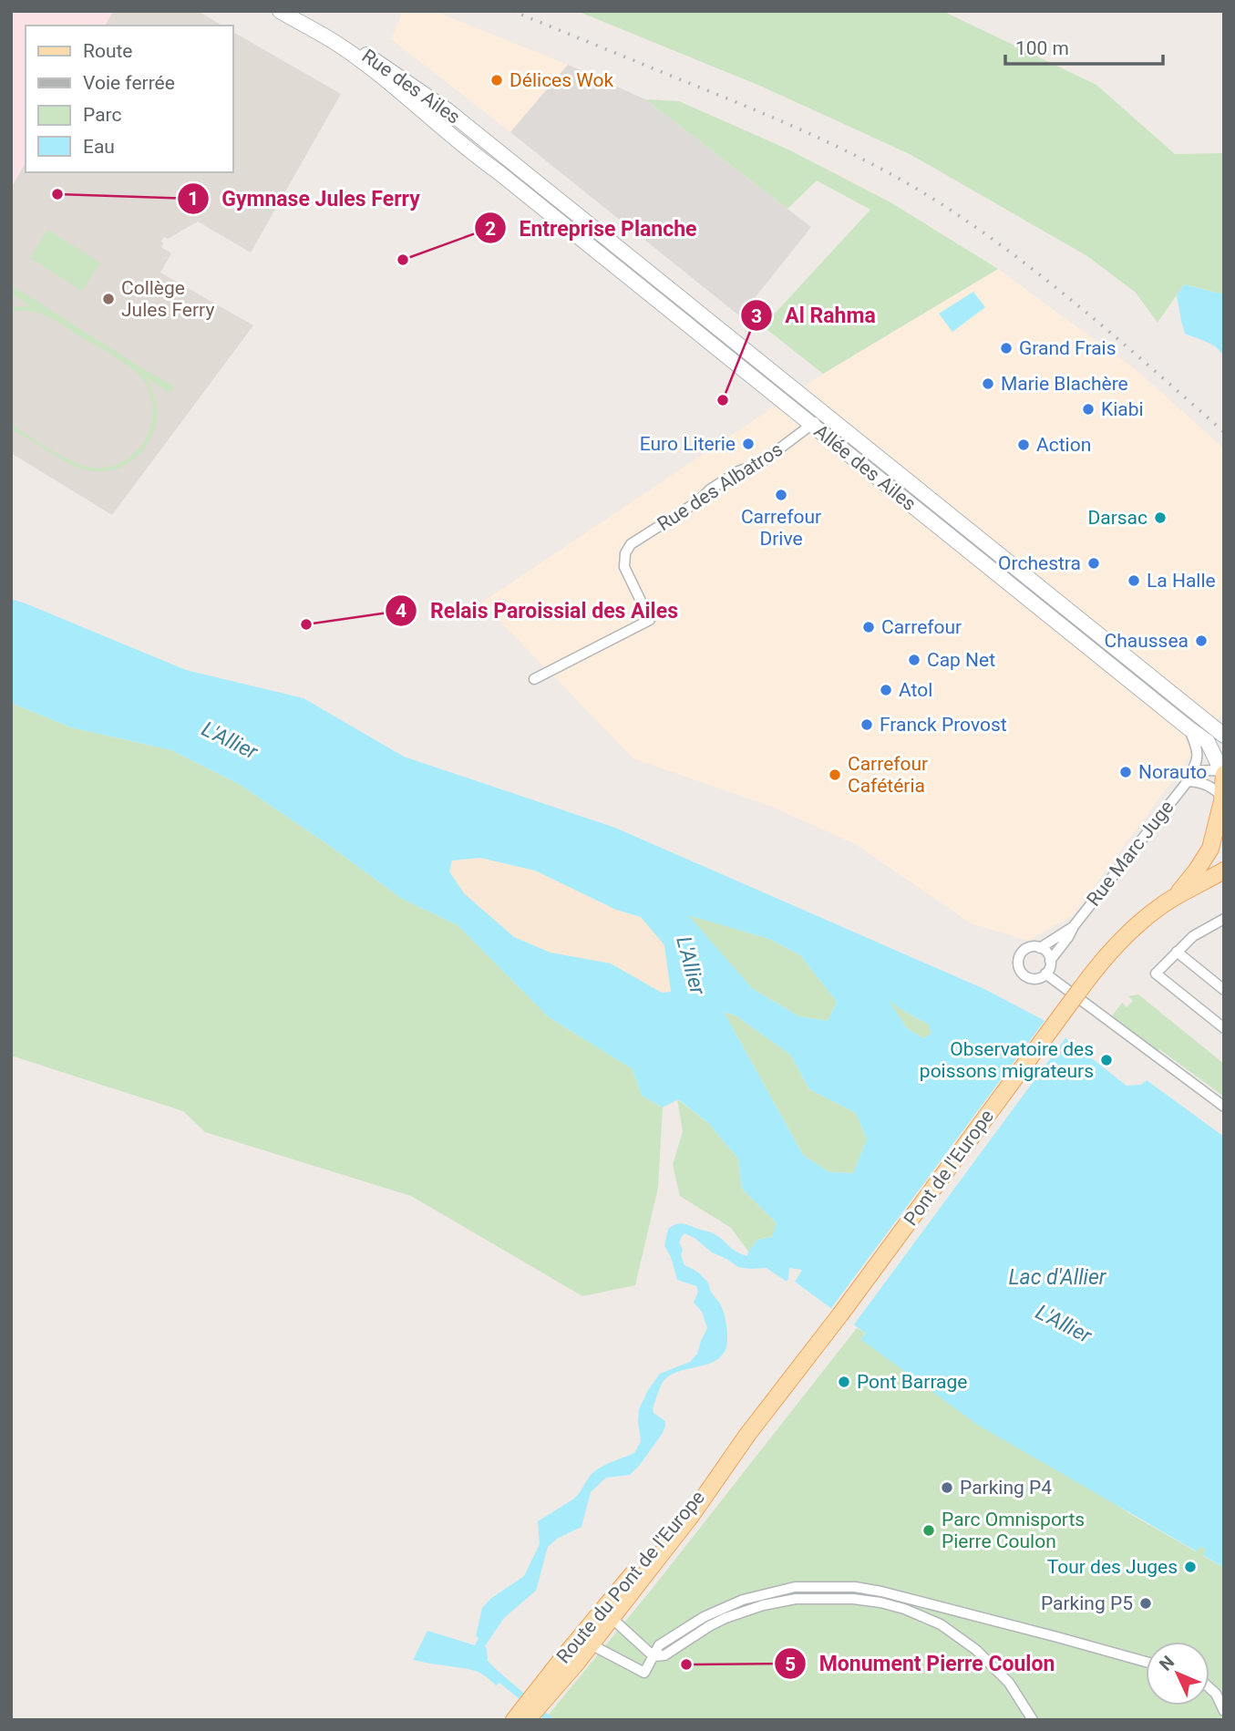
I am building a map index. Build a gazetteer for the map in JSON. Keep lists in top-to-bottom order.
{
  "streets": {
    "main road": [
      "Rue des Ailes",
      "Allée des Ailes",
      "Pont de l'Europe",
      "Route du Pont de l'Europe"
    ],
    "street": ["Rue des Albatros", "Rue Marc Juge"]
  },
  "crossings": [
    ["Rue des Ailes", "Allée des Ailes"],
    ["Allée des Ailes", "Rue des Albatros"],
    ["Pont de l'Europe", "Route du Pont de l'Europe"]
  ],
  "water": ["L'Allier", "Lac d'Allier"],
  "places": [
    "Délices Wok",
    "Gymnase Jules Ferry",
    "Entreprise Planche",
    "Collège Jules Ferry",
    "Grand Frais",
    "Marie Blachère",
    "Al Rahma",
    "Kiabi",
    "Euro Literie",
    "Action",
    "Carrefour Drive",
    "Darsac",
    "Orchestra",
    "La Halle",
    "Relais Paroissial des Ailes",
    "Carrefour",
    "Chaussea",
    "Cap Net",
    "Atol",
    "Franck Provost",
    "Norauto",
    "Carrefour Cafétéria",
    "Observatoire des poissons migrateurs",
    "Pont Barrage",
    "Parking P4",
    "Parc Omnisports Pierre Coulon",
    "Tour des Juges",
    "Parking P5",
    "Monument Pierre Coulon"
  ],
  "legend": [
    "Route",
    "Voie ferrée",
    "Parc",
    "Eau"
  ],
  "scale_bar": "100 m",
  "north": "top left"
}
